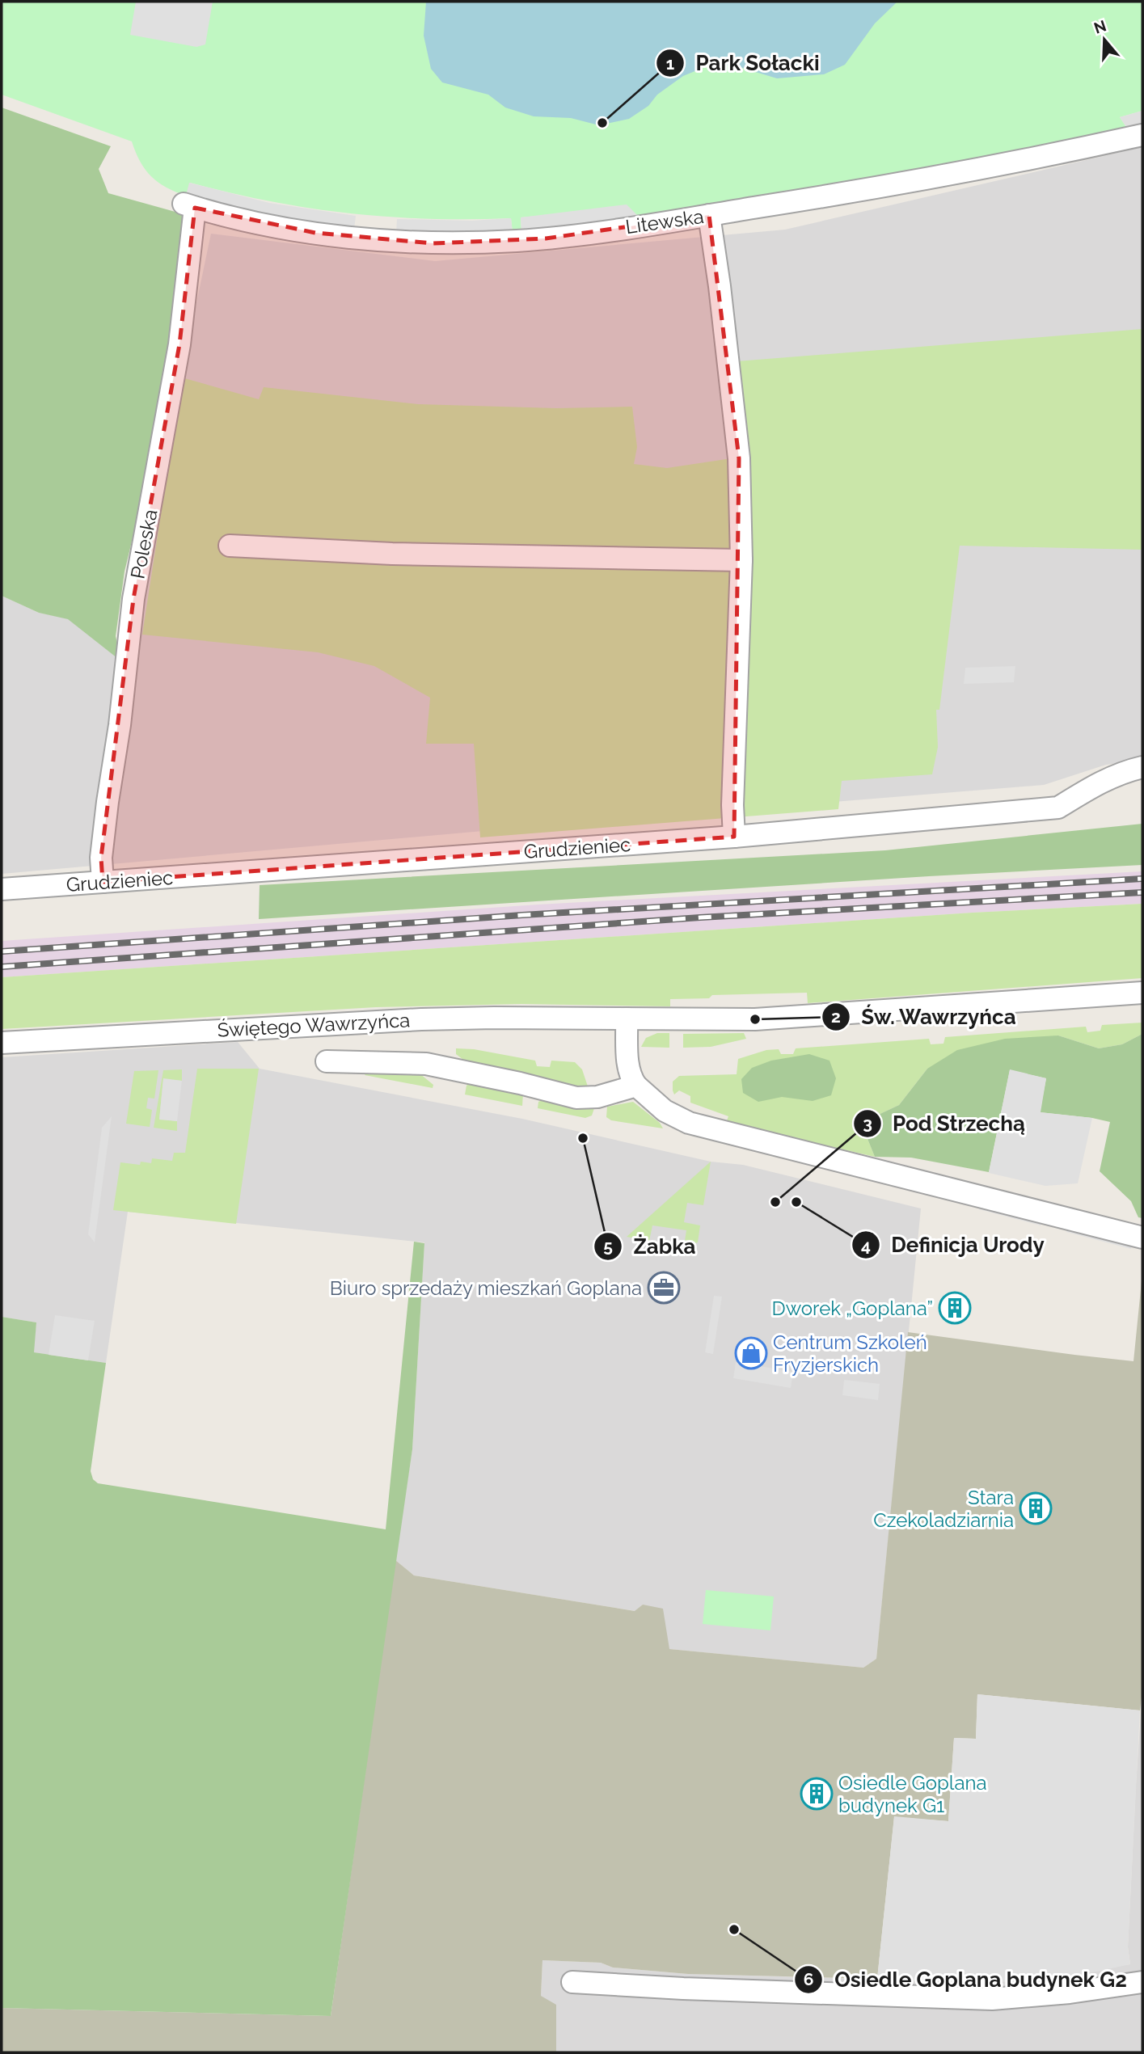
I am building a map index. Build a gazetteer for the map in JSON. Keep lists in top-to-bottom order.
{
  "streets": {
    "street": [
      "Litewska",
      "Poleska",
      "Grudzieniec",
      "Świętego Wawrzyńca"
    ]
  },
  "crossings": [
    ["Litewska", "Poleska"],
    ["Poleska", "Grudzieniec"]
  ],
  "places": {
    "other": [
      "Park Sołacki",
      "Św. Wawrzyńca",
      "Żabka",
      "Pod Strzechą",
      "Definicja Urody",
      "Osiedle Goplana budynek G2"
    ],
    "office": ["Biuro sprzedaży mieszkań Goplana"],
    "building": ["Dworek „Goplana”", "Stara Czekoladziarnia", "Osiedle Goplana budynek G1"],
    "shop": ["Centrum Szkoleń Fryzjerskich"]
  },
  "north": "top"
}
